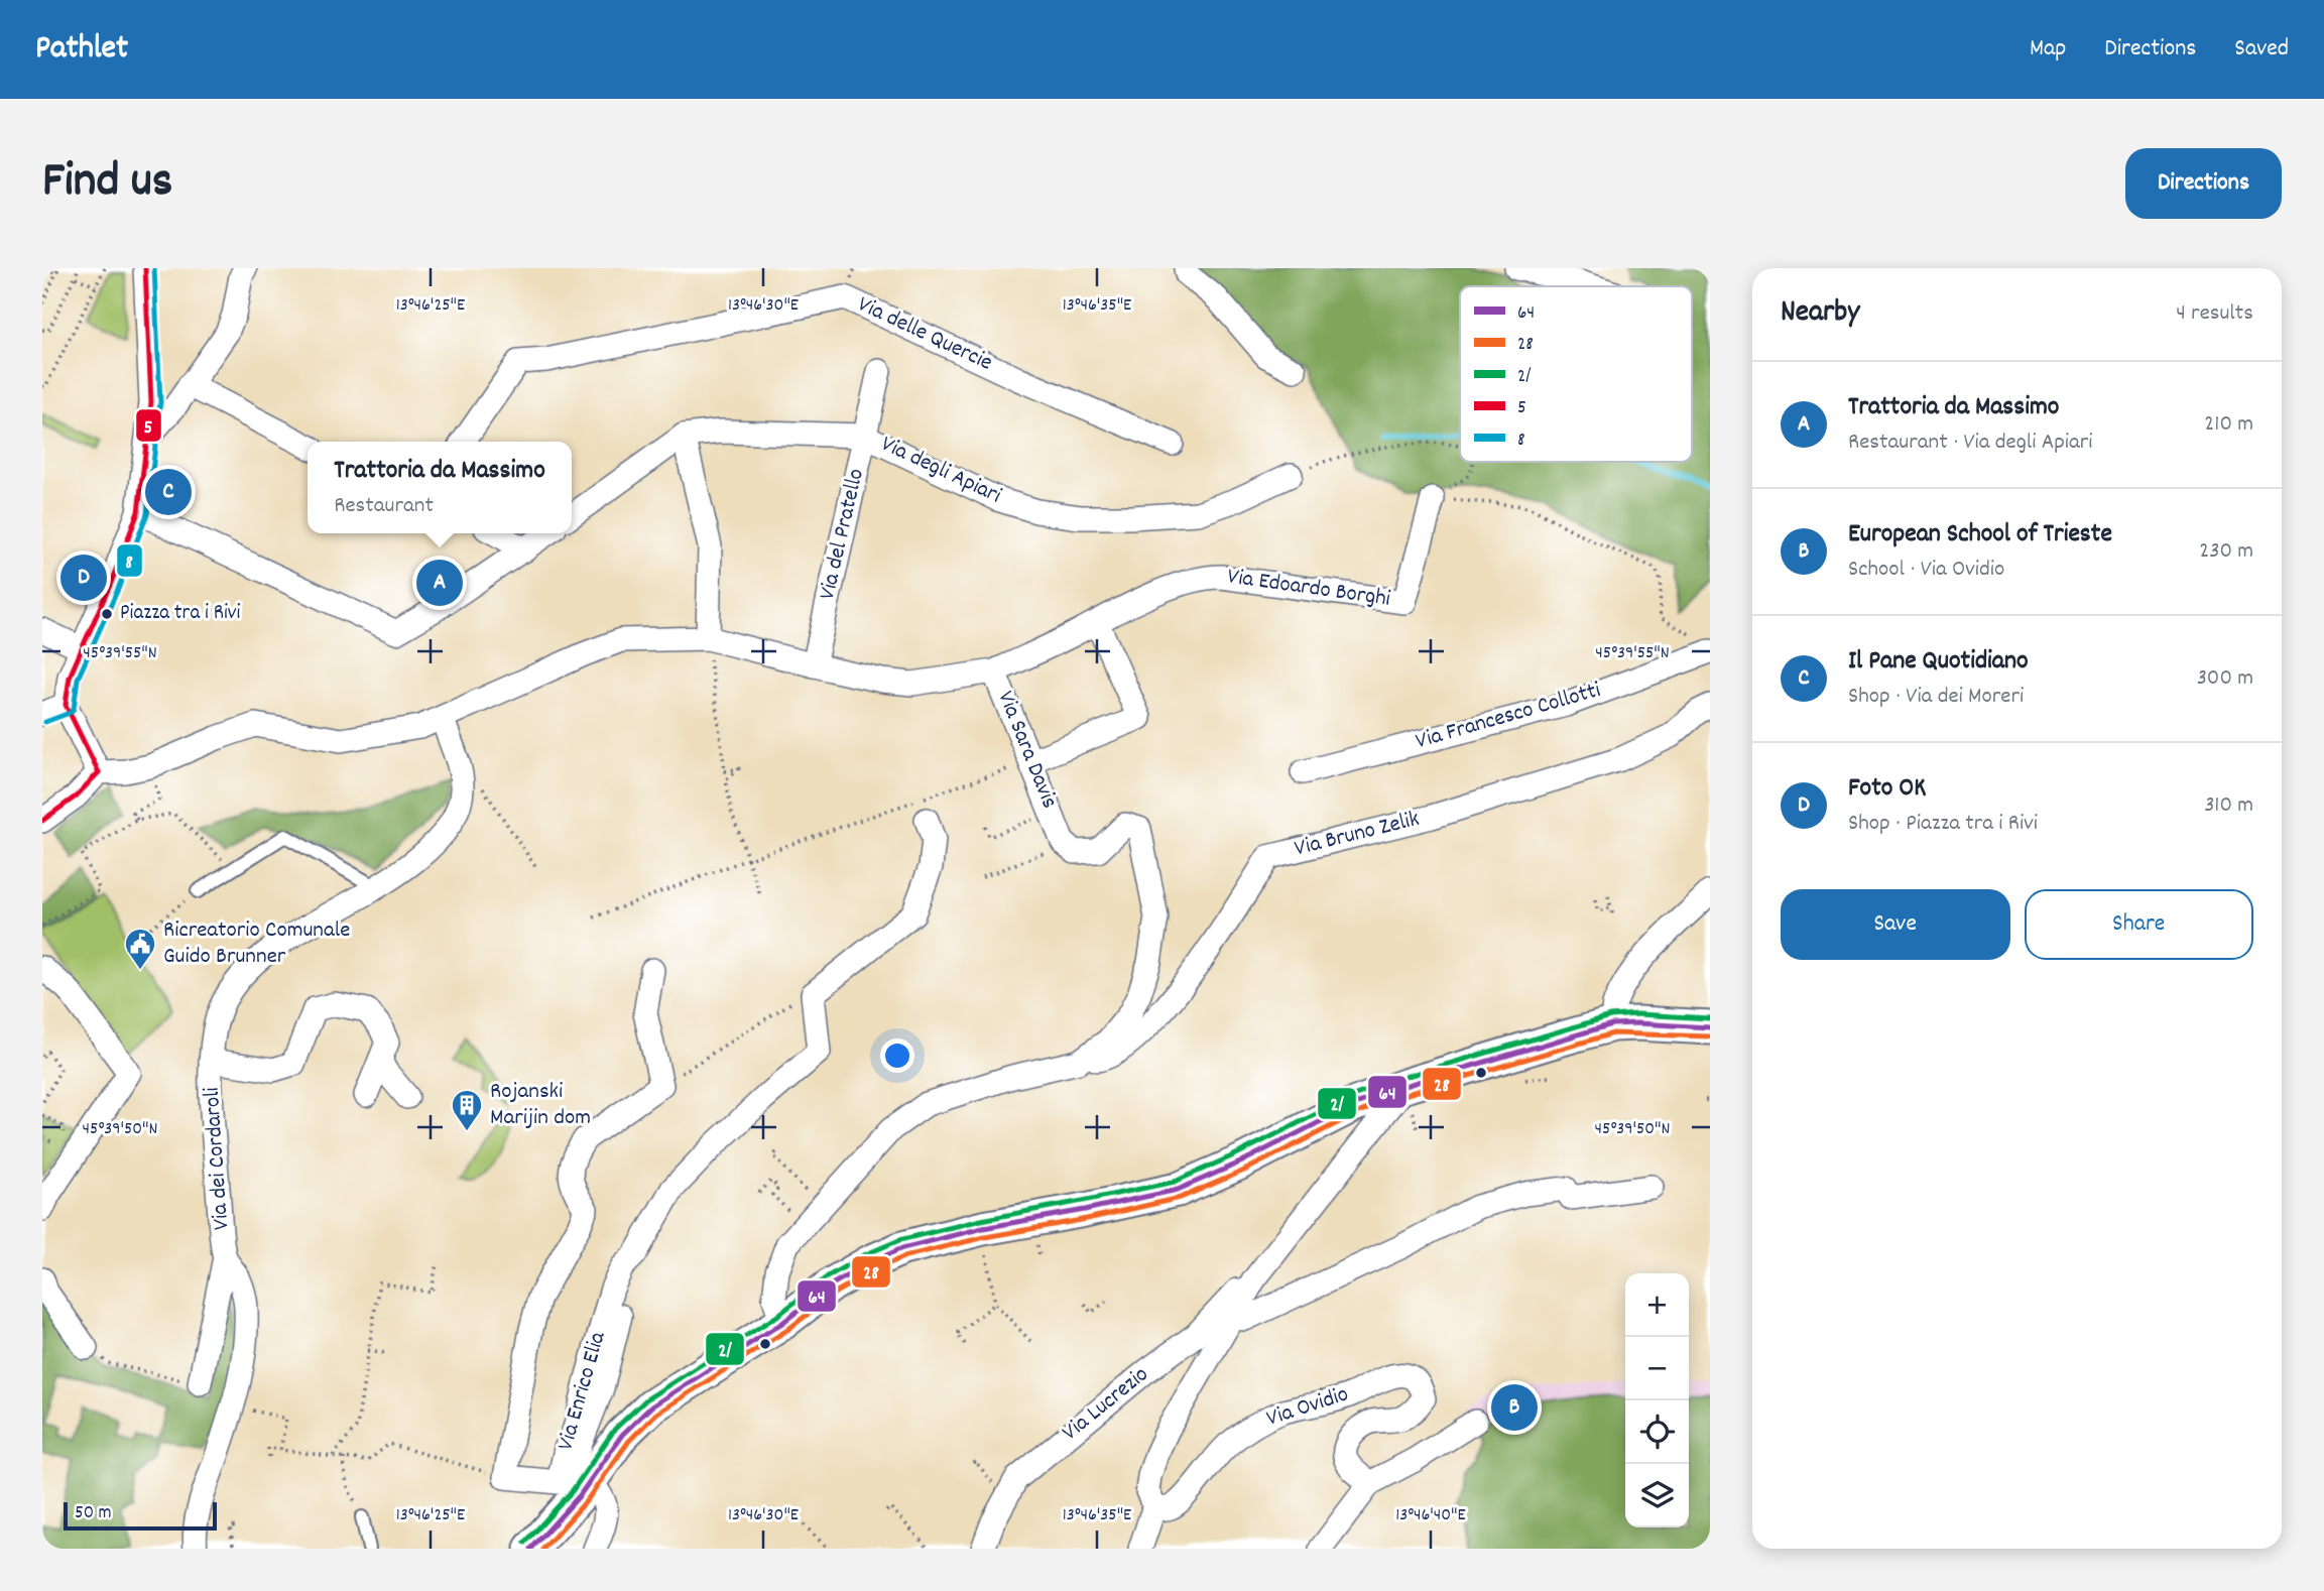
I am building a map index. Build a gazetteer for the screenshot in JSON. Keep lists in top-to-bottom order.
{
  "streets": {
    "street": [
      "Via delle Quercie",
      "Via degli Apiari",
      "Via del Pratello",
      "Via Edoardo Borghi",
      "Via Francesco Collotti",
      "Via Sara Davis",
      "Via Bruno Zelik",
      "Via dei Cordaroli",
      "Via Enrico Elia",
      "Via Lucrezio",
      "Via Ovidio"
    ]
  },
  "crossings": [
    ["Via degli Apiari", "Via del Pratello"],
    ["Via del Pratello", "Via Sara Davis"],
    ["Via Edoardo Borghi", "Via Sara Davis"],
    ["Via Sara Davis", "Via dei Cordaroli"]
  ],
  "places": {
    "other": ["Piazza tra i Rivi"],
    "public building": ["Ricreatorio Comunale Guido Brunner"],
    "building": ["Rojanski Marijin dom"]
  },
  "lines": [
    "transit line 5",
    "transit line 8",
    "transit line 2/",
    "transit line 64",
    "transit line 28"
  ],
  "legend": [
    "64",
    "28",
    "2/",
    "5",
    "8"
  ],
  "scale_bar": "50 m",
  "page": {
    "header": "Pathlet",
    "nav": ["Map", "Directions", "Saved"],
    "title": "Find us",
    "buttons": [
      "Directions",
      ["Save", "Share"]
    ],
    "heading": ["Nearby", "4 results"],
    "list": [
      {
        "mark": "A",
        "name": "Trattoria da Massimo",
        "note": "Restaurant · Via degli Apiari",
        "value": "210 m"
      },
      {
        "mark": "B",
        "name": "European School of Trieste",
        "note": "School · Via Ovidio",
        "value": "230 m"
      },
      {
        "mark": "C",
        "name": "Il Pane Quotidiano",
        "note": "Shop · Via dei Moreri",
        "value": "300 m"
      },
      {
        "mark": "D",
        "name": "Foto OK",
        "note": "Shop · Piazza tra i Rivi",
        "value": "310 m"
      }
    ],
    "popup": ["Trattoria da Massimo", "Restaurant"],
    "pins": [
      "C",
      "D",
      "A",
      "B"
    ],
    "map_buttons": ["+", "−"],
    "scale": "50 m"
  },
  "coordinates": [
    "13°46'25\"E",
    "13°46'30\"E",
    "13°46'35\"E",
    "45°39'55\"N",
    "45°39'50\"N",
    "13°46'40\"E"
  ]
}
